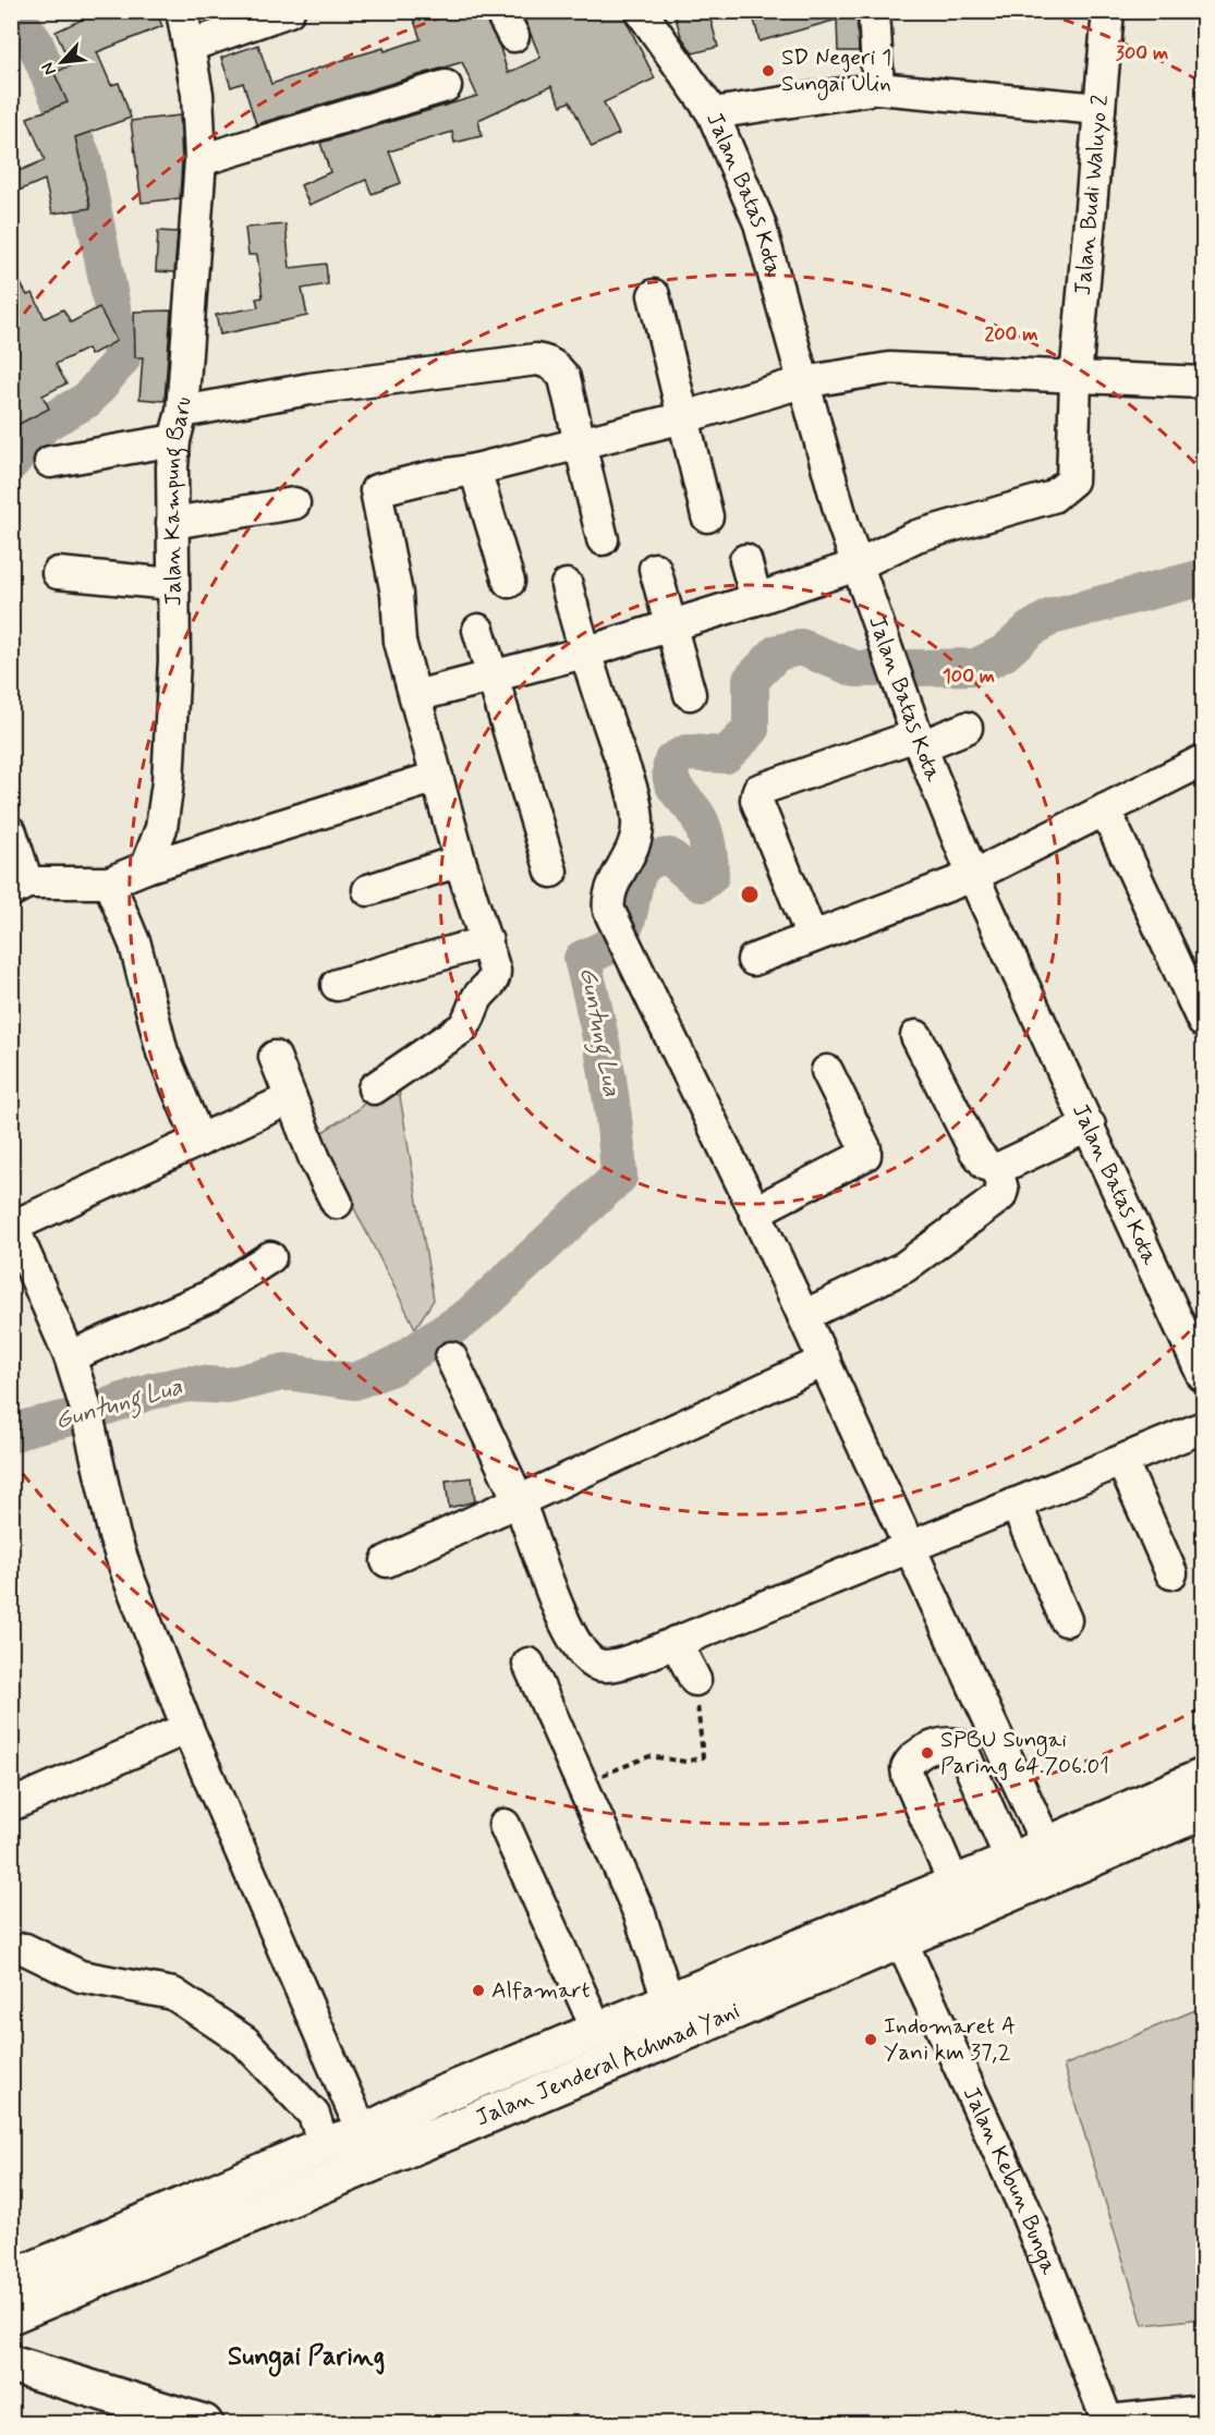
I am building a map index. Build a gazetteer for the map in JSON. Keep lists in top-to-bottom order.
{
  "streets": {
    "main road": ["Jalan Jenderal Achmad Yani"],
    "street": [
      "Jalan Batas Kota",
      "Jalan Budi Waluyo 2",
      "Jalan Kampung Baru",
      "Jalan Kebun Bunga"
    ]
  },
  "crossings": [
    ["Jalan Batas Kota", "Jalan Budi Waluyo 2"],
    ["Jalan Jenderal Achmad Yani", "Jalan Kebun Bunga"]
  ],
  "districts": ["Sungai Paring"],
  "water": ["Guntung Lua"],
  "places": [
    "SD Negeri 1 Sungai Ulin",
    "SPBU Sungai Paring 64.706.01",
    "Alfamart",
    "Indomaret A Yani km 37,2"
  ],
  "north": "bottom left",
  "rings": ["300 m", "200 m", "100 m"]
}
